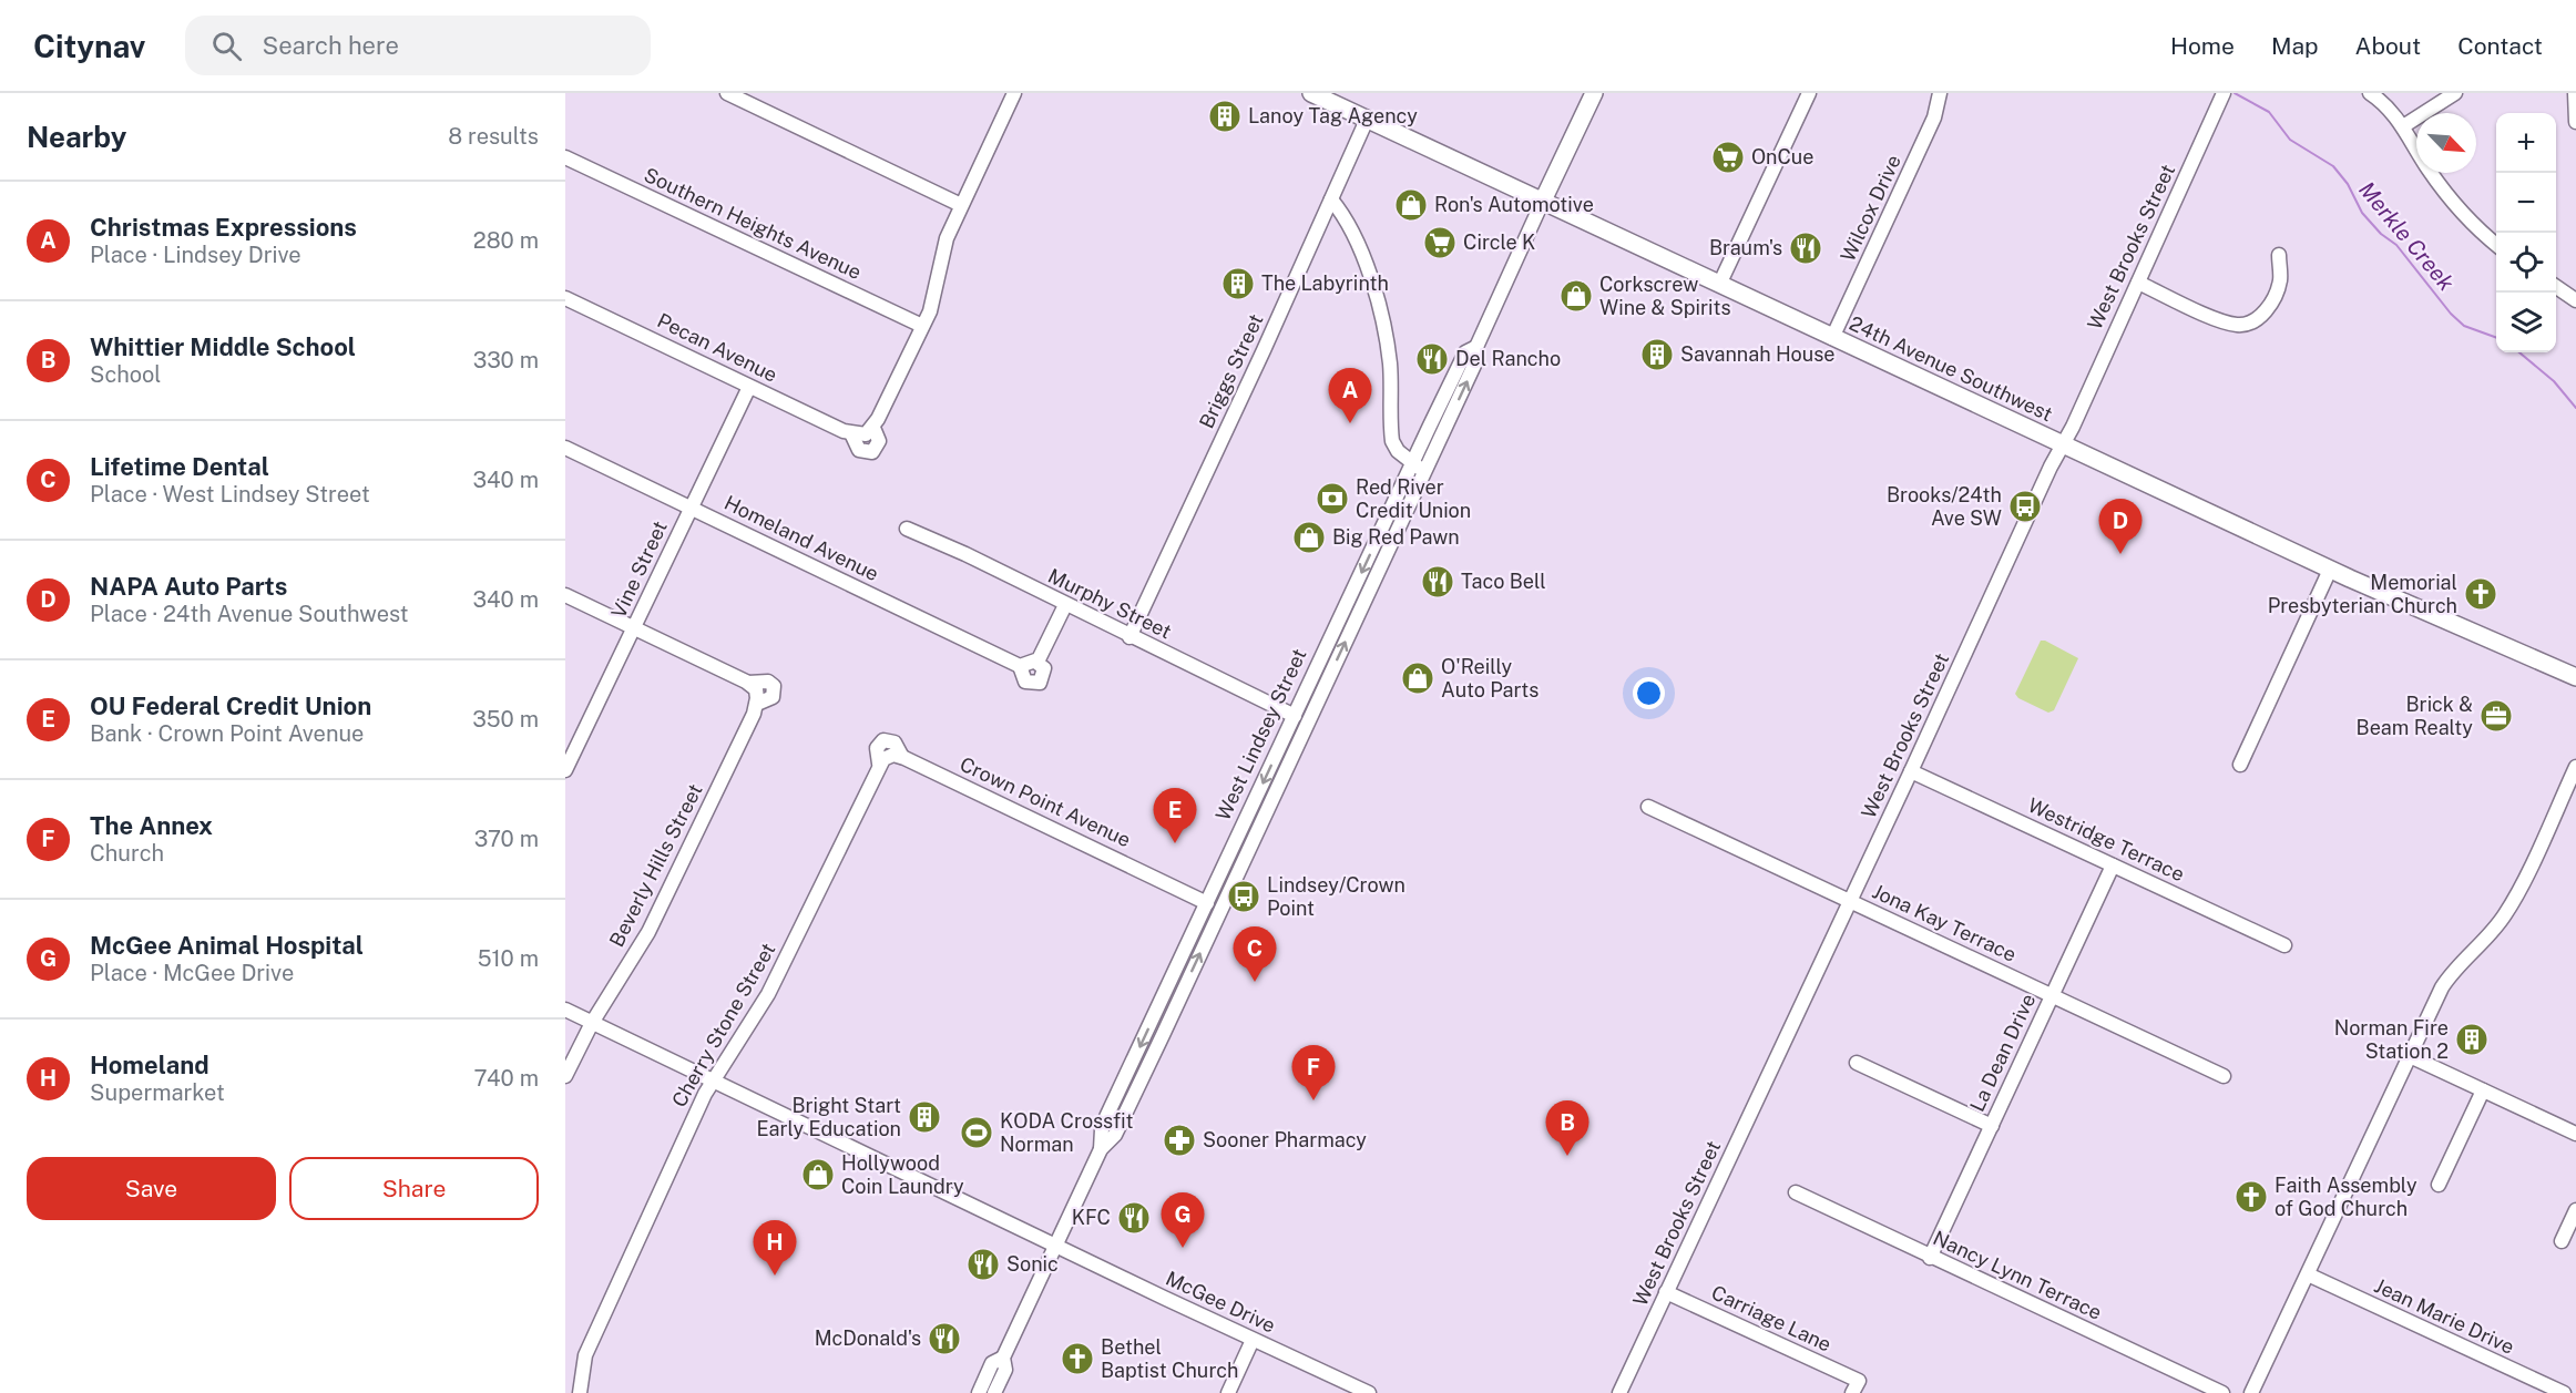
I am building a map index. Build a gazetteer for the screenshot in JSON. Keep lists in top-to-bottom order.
{
  "streets": {
    "main road": ["24th Avenue Southwest", "West Lindsey Street"],
    "street": [
      "Wilcox Drive",
      "Southern Heights Avenue",
      "West Brooks Street",
      "Pecan Avenue",
      "Briggs Street",
      "Homeland Avenue",
      "Vine Street",
      "Murphy Street",
      "Crown Point Avenue",
      "Westridge Terrace",
      "Beverly Hills Street",
      "Jona Kay Terrace",
      "Cherry Stone Street",
      "La Dean Drive",
      "Nancy Lynn Terrace",
      "McGee Drive",
      "Jean Marie Drive",
      "Carriage Lane"
    ]
  },
  "crossings": [
    ["Wilcox Drive", "24th Avenue Southwest"],
    ["Southern Heights Avenue", "Pecan Avenue"],
    ["West Brooks Street", "24th Avenue Southwest"],
    ["West Brooks Street", "Westridge Terrace"],
    ["West Brooks Street", "Jona Kay Terrace"],
    ["West Brooks Street", "Carriage Lane"],
    ["Pecan Avenue", "Vine Street"],
    ["24th Avenue Southwest", "Briggs Street"],
    ["24th Avenue Southwest", "West Lindsey Street"],
    ["Briggs Street", "Murphy Street"],
    ["Homeland Avenue", "Vine Street"],
    ["Homeland Avenue", "Murphy Street"],
    ["Vine Street", "Beverly Hills Street"],
    ["Murphy Street", "West Lindsey Street"],
    ["West Lindsey Street", "Crown Point Avenue"],
    ["West Lindsey Street", "McGee Drive"],
    ["Crown Point Avenue", "Cherry Stone Street"],
    ["Westridge Terrace", "La Dean Drive"],
    ["Beverly Hills Street", "McGee Drive"],
    ["Jona Kay Terrace", "La Dean Drive"],
    ["Cherry Stone Street", "McGee Drive"],
    ["La Dean Drive", "Nancy Lynn Terrace"]
  ],
  "water": ["Merkle Creek"],
  "places": {
    "building": [
      "Lanoy Tag Agency",
      "The Labyrinth",
      "Savannah House",
      "Norman Fire Station 2",
      "Bright Start Early Education"
    ],
    "supermarket": ["OnCue", "Circle K"],
    "shop": [
      "Ron's Automotive",
      "Corkscrew Wine & Spirits",
      "Big Red Pawn",
      "O'Reilly Auto Parts",
      "Hollywood Coin Laundry"
    ],
    "restaurant": [
      "Braum's",
      "Del Rancho",
      "Taco Bell",
      "KFC",
      "Sonic",
      "McDonald's"
    ],
    "bank": ["Red River Credit Union"],
    "bus stop": ["Brooks/24th Ave SW", "Lindsey/Crown Point"],
    "church": ["Memorial Presbyterian Church", "Faith Assembly of God Church", "Bethel Baptist Church"],
    "office": ["Brick & Beam Realty"],
    "sports": ["KODA Crossfit Norman"],
    "pharmacy": ["Sooner Pharmacy"]
  },
  "north": "bottom right",
  "page": {
    "header": "Citynav",
    "search": "Search here",
    "nav": [
      "Home",
      "Map",
      "About",
      "Contact"
    ],
    "heading": ["Nearby", "8 results"],
    "map_buttons": ["+", "−"],
    "list": [
      {
        "mark": "A",
        "name": "Christmas Expressions",
        "note": "Place · Lindsey Drive",
        "value": "280 m"
      },
      {
        "mark": "B",
        "name": "Whittier Middle School",
        "note": "School",
        "value": "330 m"
      },
      {
        "mark": "C",
        "name": "Lifetime Dental",
        "note": "Place · West Lindsey Street",
        "value": "340 m"
      },
      {
        "mark": "D",
        "name": "NAPA Auto Parts",
        "note": "Place · 24th Avenue Southwest",
        "value": "340 m"
      },
      {
        "mark": "E",
        "name": "OU Federal Credit Union",
        "note": "Bank · Crown Point Avenue",
        "value": "350 m"
      },
      {
        "mark": "F",
        "name": "The Annex",
        "note": "Church",
        "value": "370 m"
      },
      {
        "mark": "G",
        "name": "McGee Animal Hospital",
        "note": "Place · McGee Drive",
        "value": "510 m"
      },
      {
        "mark": "H",
        "name": "Homeland",
        "note": "Supermarket",
        "value": "740 m"
      }
    ],
    "pins": [
      "A",
      "D",
      "E",
      "C",
      "F",
      "B",
      "G",
      "H"
    ],
    "buttons": ["Save", "Share"]
  }
}
